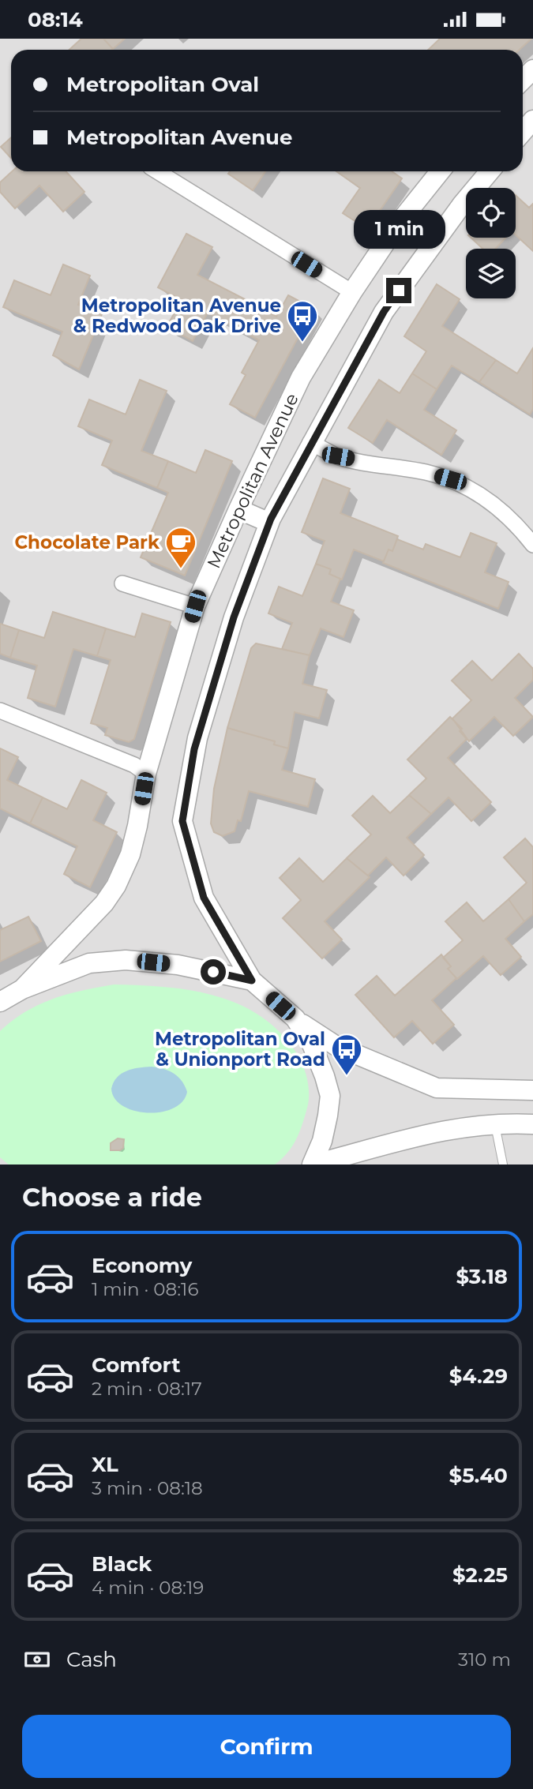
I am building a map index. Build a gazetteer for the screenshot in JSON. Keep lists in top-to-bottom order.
{
  "streets": {
    "street": ["Metropolitan Avenue"]
  },
  "places": {
    "bus stop": ["Metropolitan Avenue & Redwood Oak Drive", "Metropolitan Oval & Unionport Road"],
    "cafe": ["Chocolate Park"]
  },
  "page": {
    "status": "08:14",
    "banner": ["Metropolitan Oval", "Metropolitan Avenue"],
    "bubble": "1 min",
    "heading": "Choose a ride",
    "list": [
      {
        "name": "Economy",
        "note": "1 min · 08:16",
        "value": "$3.18"
      },
      {
        "name": "Comfort",
        "note": "2 min · 08:17",
        "value": "$4.29"
      },
      {
        "name": "XL",
        "note": "3 min · 08:18",
        "value": "$5.40"
      },
      {
        "name": "Black",
        "note": "4 min · 08:19",
        "value": "$2.25"
      }
    ],
    "pay": ["Cash", "310 m"],
    "buttons": "Confirm"
  }
}
